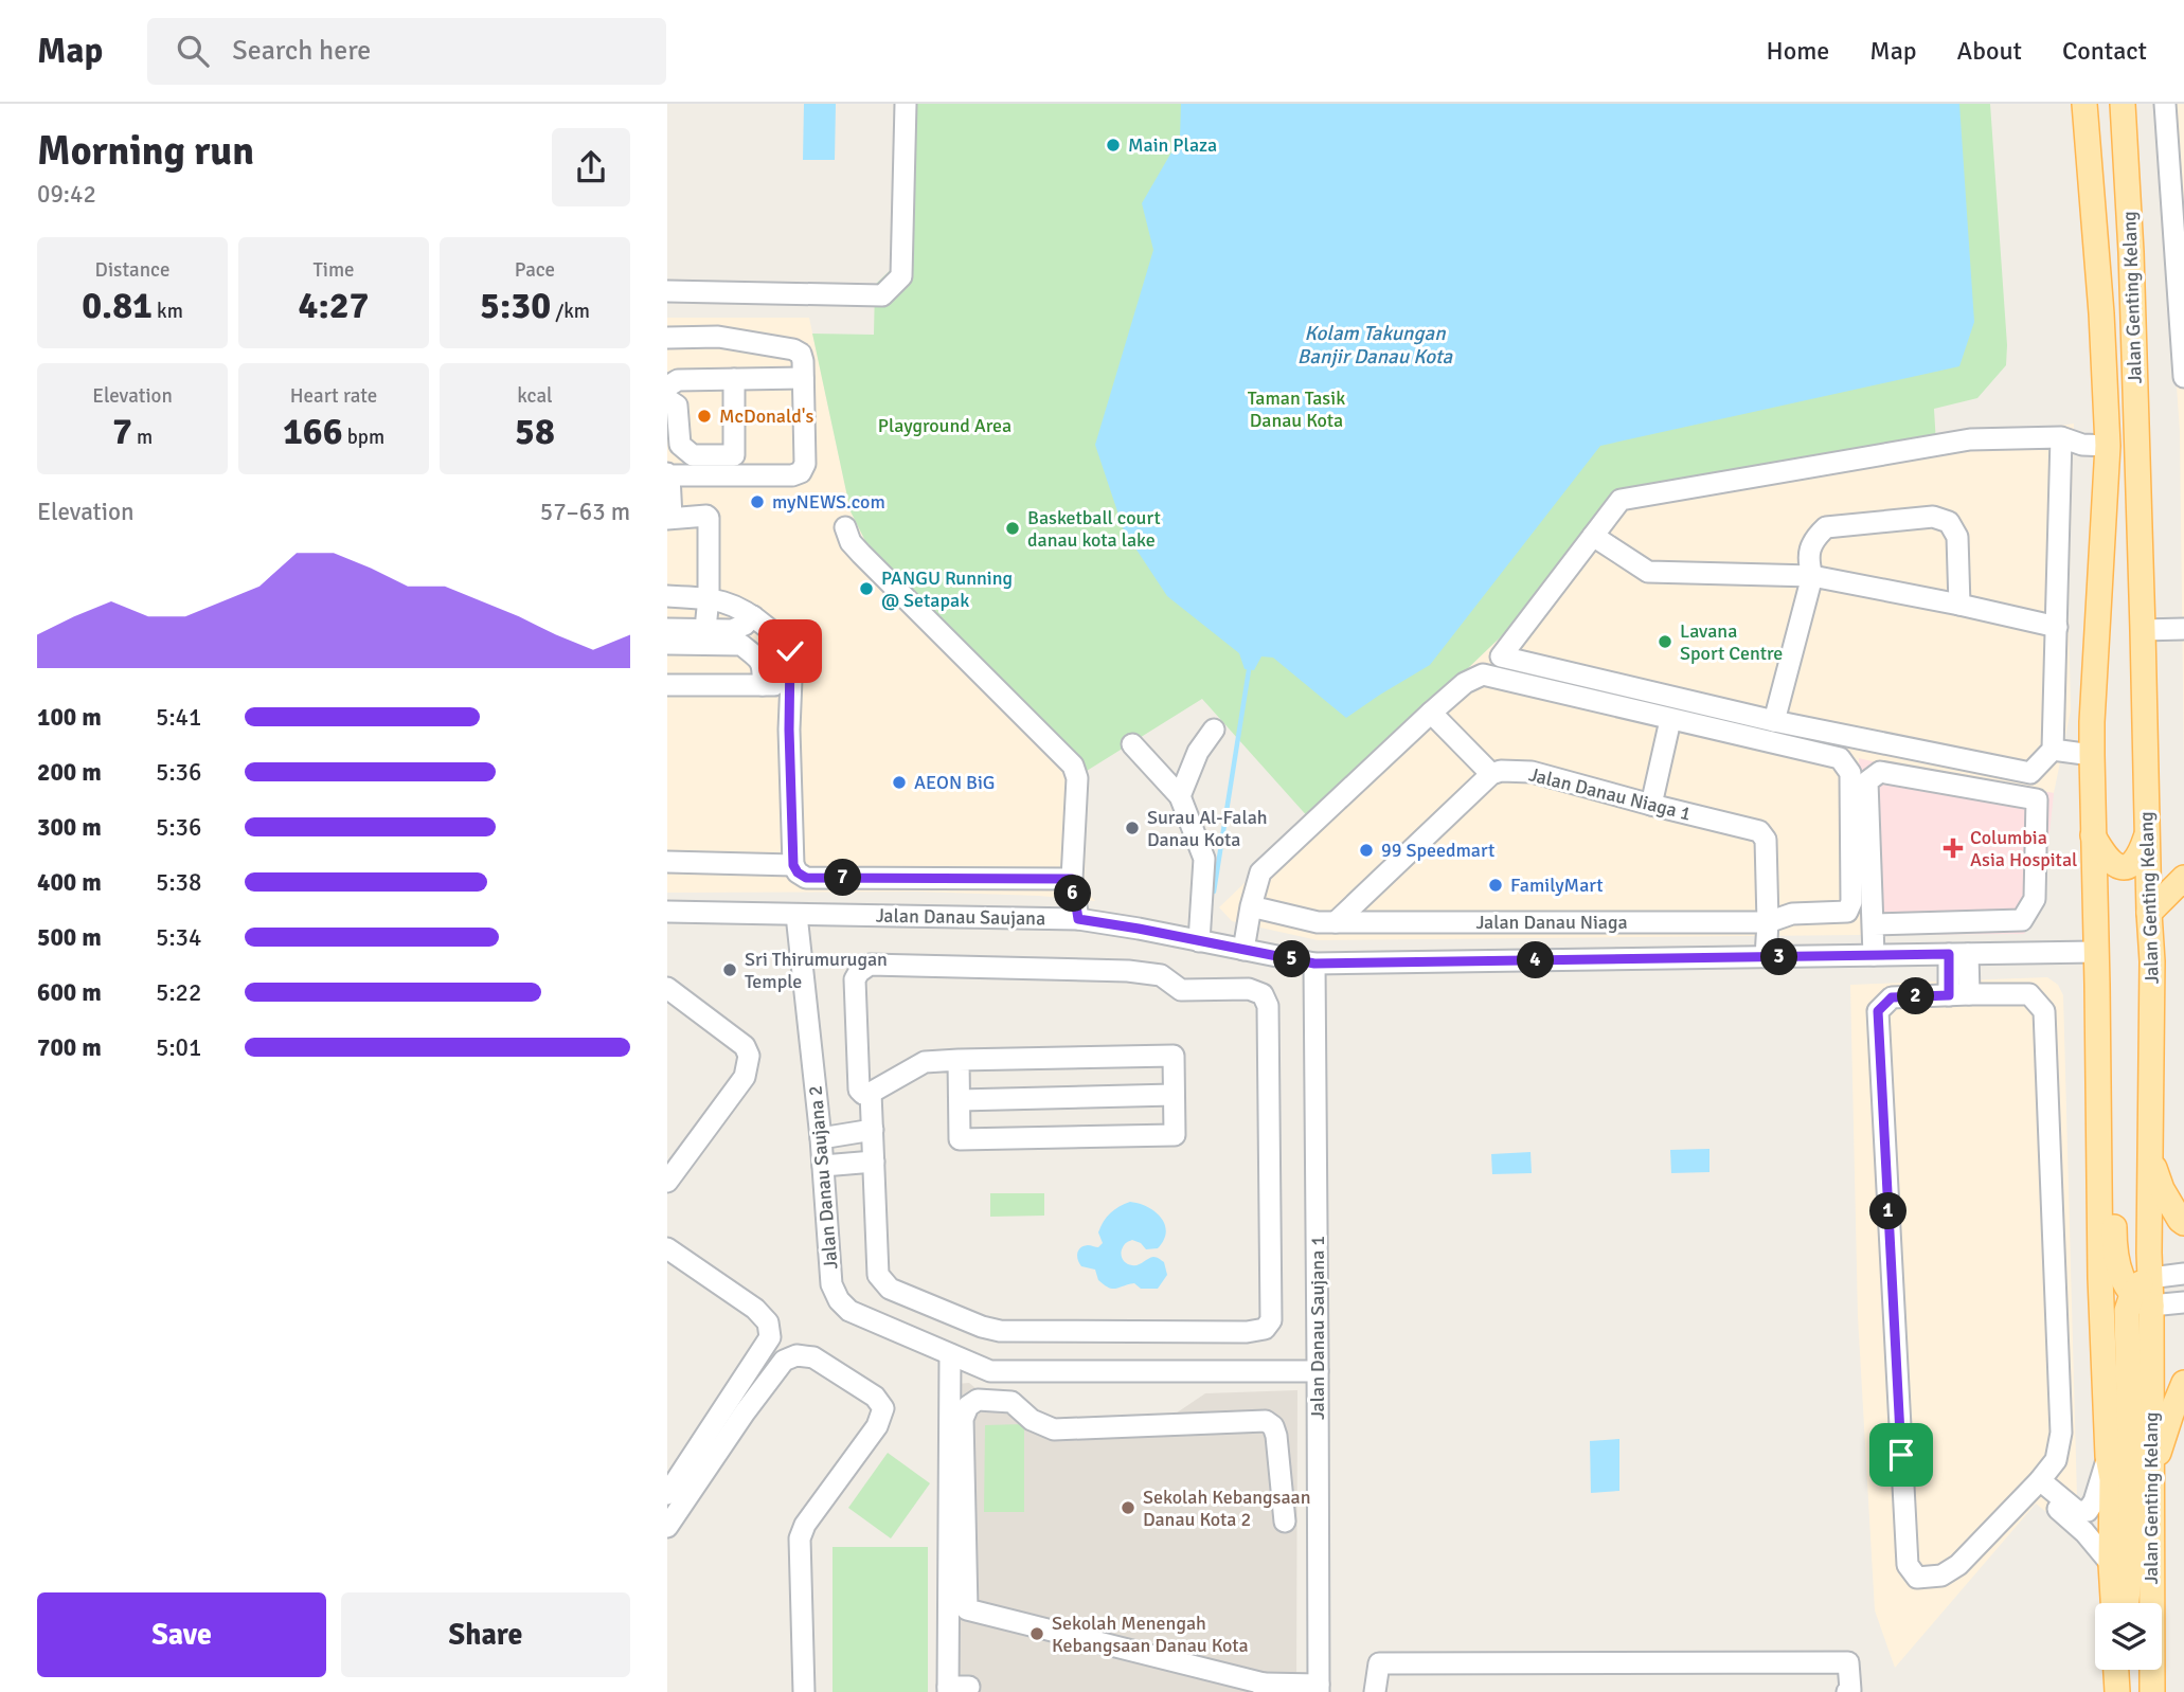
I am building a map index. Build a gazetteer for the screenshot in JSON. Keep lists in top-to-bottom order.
{
  "streets": {
    "main road": ["Jalan Genting Kelang"],
    "street": [
      "Jalan Danau Niaga 1",
      "Jalan Danau Saujana",
      "Jalan Danau Niaga",
      "Jalan Danau Saujana 2",
      "Jalan Danau Saujana 1"
    ]
  },
  "crossings": [
    ["Jalan Genting Kelang", "Jalan Danau Saujana"],
    ["Jalan Danau Niaga 1", "Jalan Danau Niaga"],
    ["Jalan Danau Saujana", "Jalan Danau Saujana 2"],
    ["Jalan Danau Saujana", "Jalan Danau Saujana 1"],
    ["Jalan Danau Saujana 2", "Jalan Danau Saujana 1"]
  ],
  "water": ["Kolam Takungan Banjir Danau Kota"],
  "parks": ["Taman Tasik Danau Kota", "Playground Area"],
  "places": {
    "other": [
      "Main Plaza",
      "McDonald's",
      "myNEWS.com",
      "Basketball court danau kota lake",
      "PANGU Running @ Setapak",
      "Lavana Sport Centre",
      "AEON BiG",
      "Surau Al-Falah Danau Kota",
      "99 Speedmart",
      "FamilyMart",
      "Sri Thirumurugan Temple",
      "Sekolah Kebangsaan Danau Kota 2",
      "Sekolah Menengah Kebangsaan Danau Kota"
    ],
    "health": ["Columbia Asia Hospital"]
  },
  "page": {
    "header": "Map",
    "search": "Search here",
    "nav": [
      "Home",
      "Map",
      "About",
      "Contact"
    ],
    "heading": ["Morning run", "09:42"],
    "stats": [
      ["Distance", "0.81 km"],
      ["Time", "4:27"],
      ["Pace", "5:30 /km"],
      ["Elevation", "7 m"],
      ["Heart rate", "166 bpm"],
      ["kcal", "58"]
    ],
    "chart": ["Elevation", "57–63 m"],
    "list": [
      {
        "name": "100 m",
        "note": "5:41"
      },
      {
        "name": "200 m",
        "note": "5:36"
      },
      {
        "name": "300 m",
        "note": "5:36"
      },
      {
        "name": "400 m",
        "note": "5:38"
      },
      {
        "name": "500 m",
        "note": "5:34"
      },
      {
        "name": "600 m",
        "note": "5:22"
      },
      {
        "name": "700 m",
        "note": "5:01"
      }
    ],
    "pins": [
      "7",
      "6",
      "3",
      "5",
      "4",
      "2",
      "1"
    ],
    "buttons": ["Save", "Share"]
  }
}
